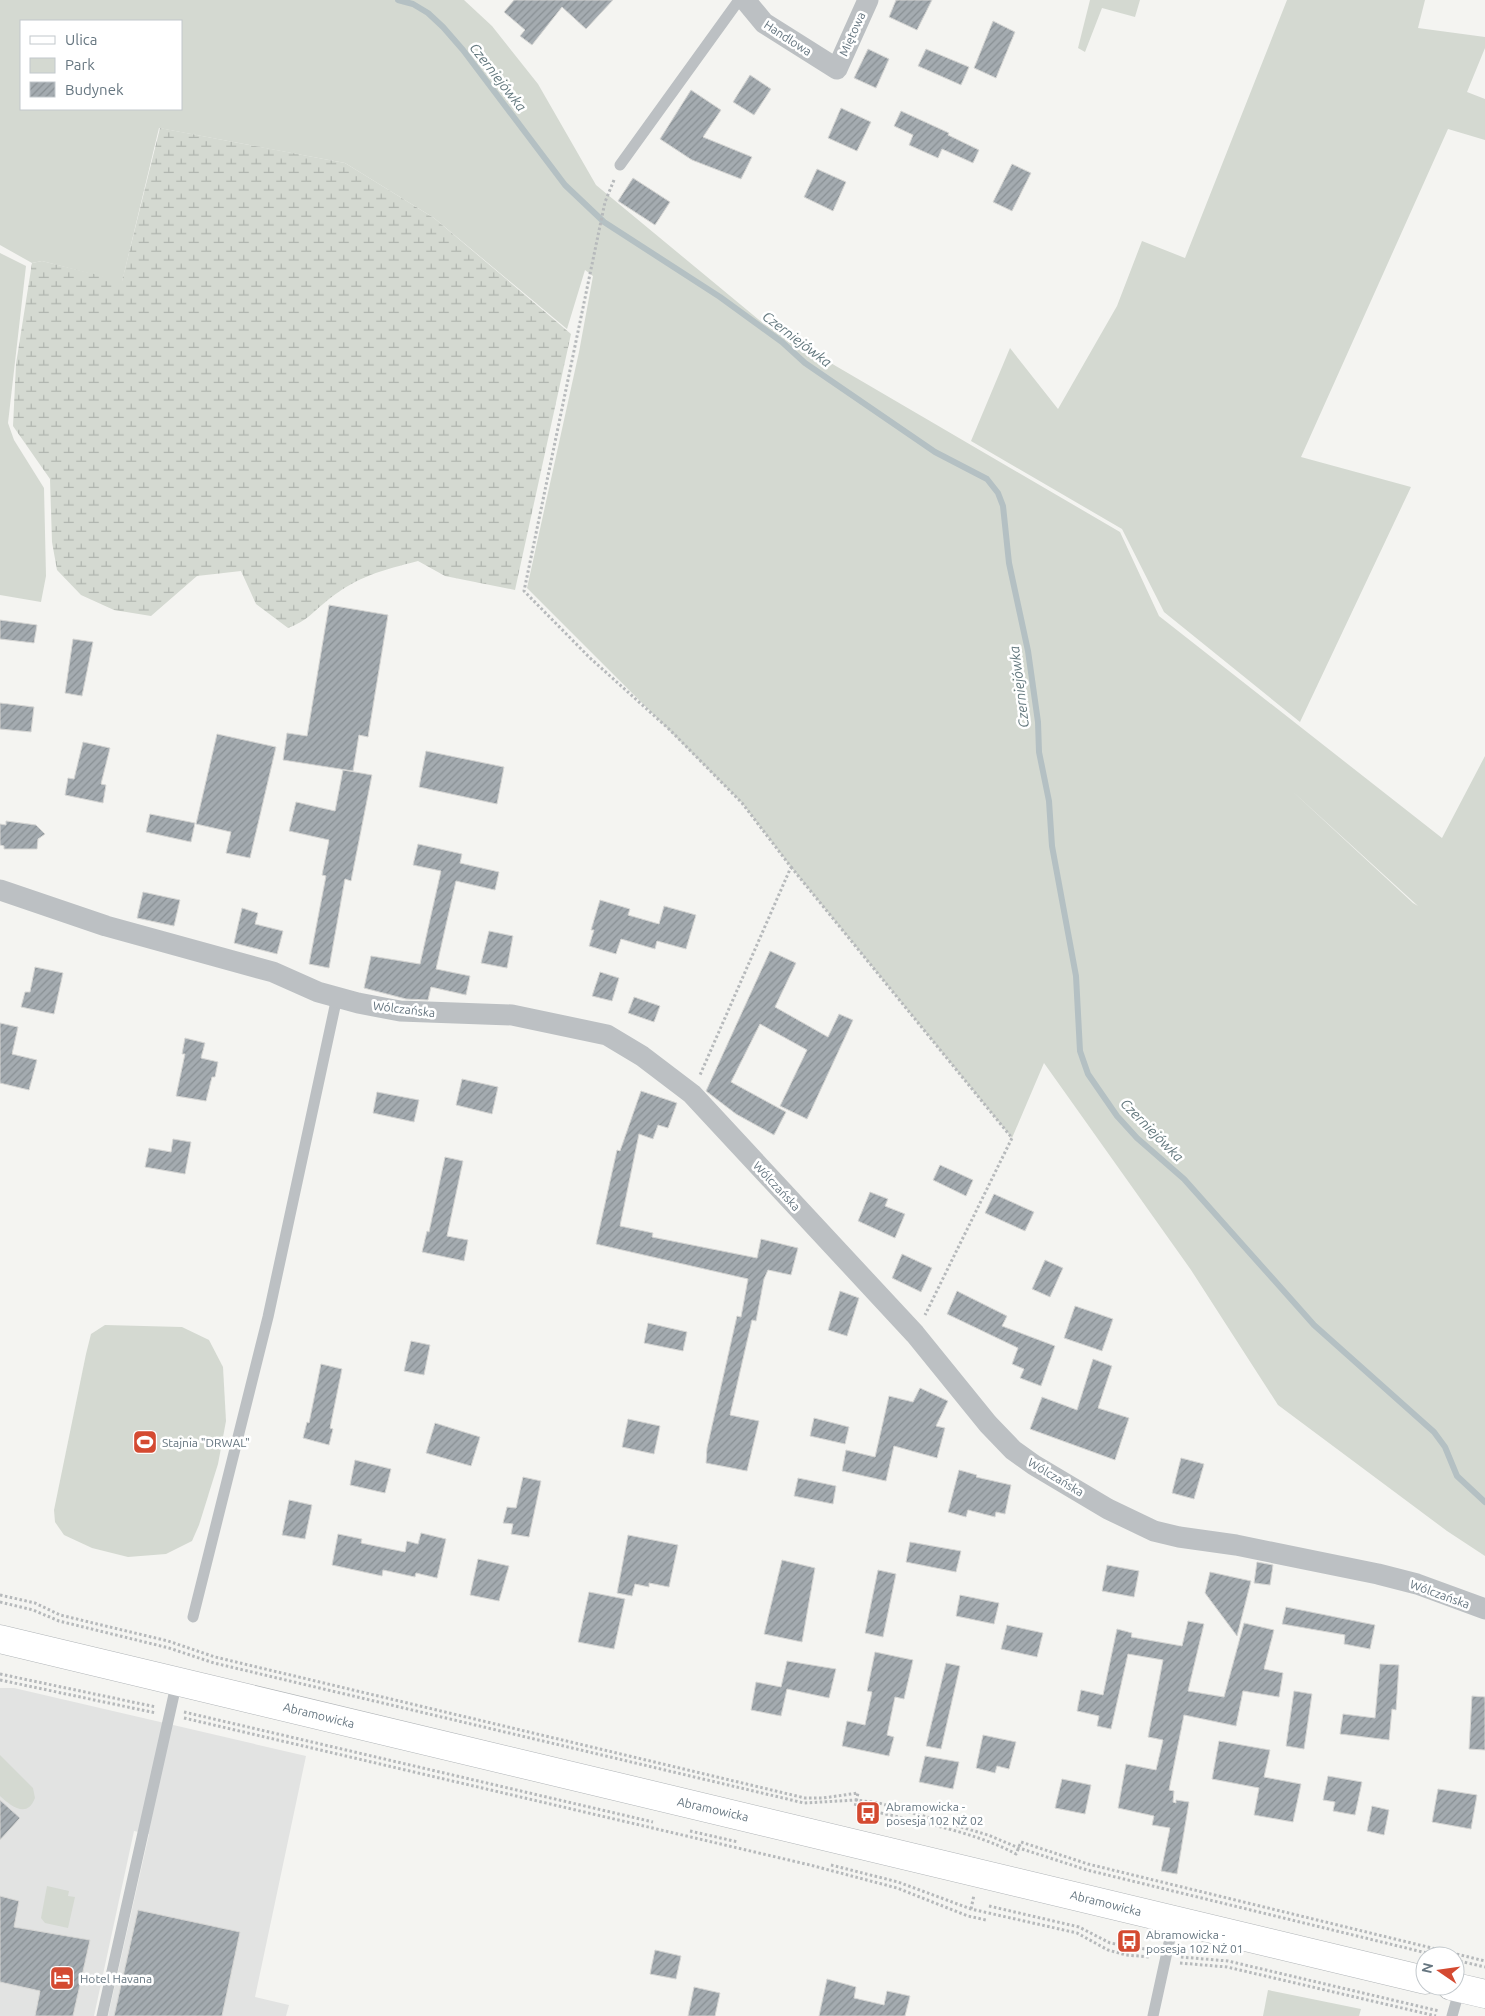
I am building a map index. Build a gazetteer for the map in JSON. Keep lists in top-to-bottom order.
{
  "streets": {
    "main road": ["Abramowicka"],
    "street": ["Miętowa", "Handlowa", "Wólczańska"]
  },
  "crossings": [
    ["Miętowa", "Handlowa"]
  ],
  "water": ["Czerniejówka"],
  "places": {
    "sports": ["Stajnia \"DRWAL\""],
    "bus stop": ["Abramowicka - posesja 102 NŻ 02", "Abramowicka - posesja 102 NŻ 01"],
    "hotel": ["Hotel Havana"]
  },
  "legend": ["Ulica", "Park", "Budynek"],
  "north": "left"
}
